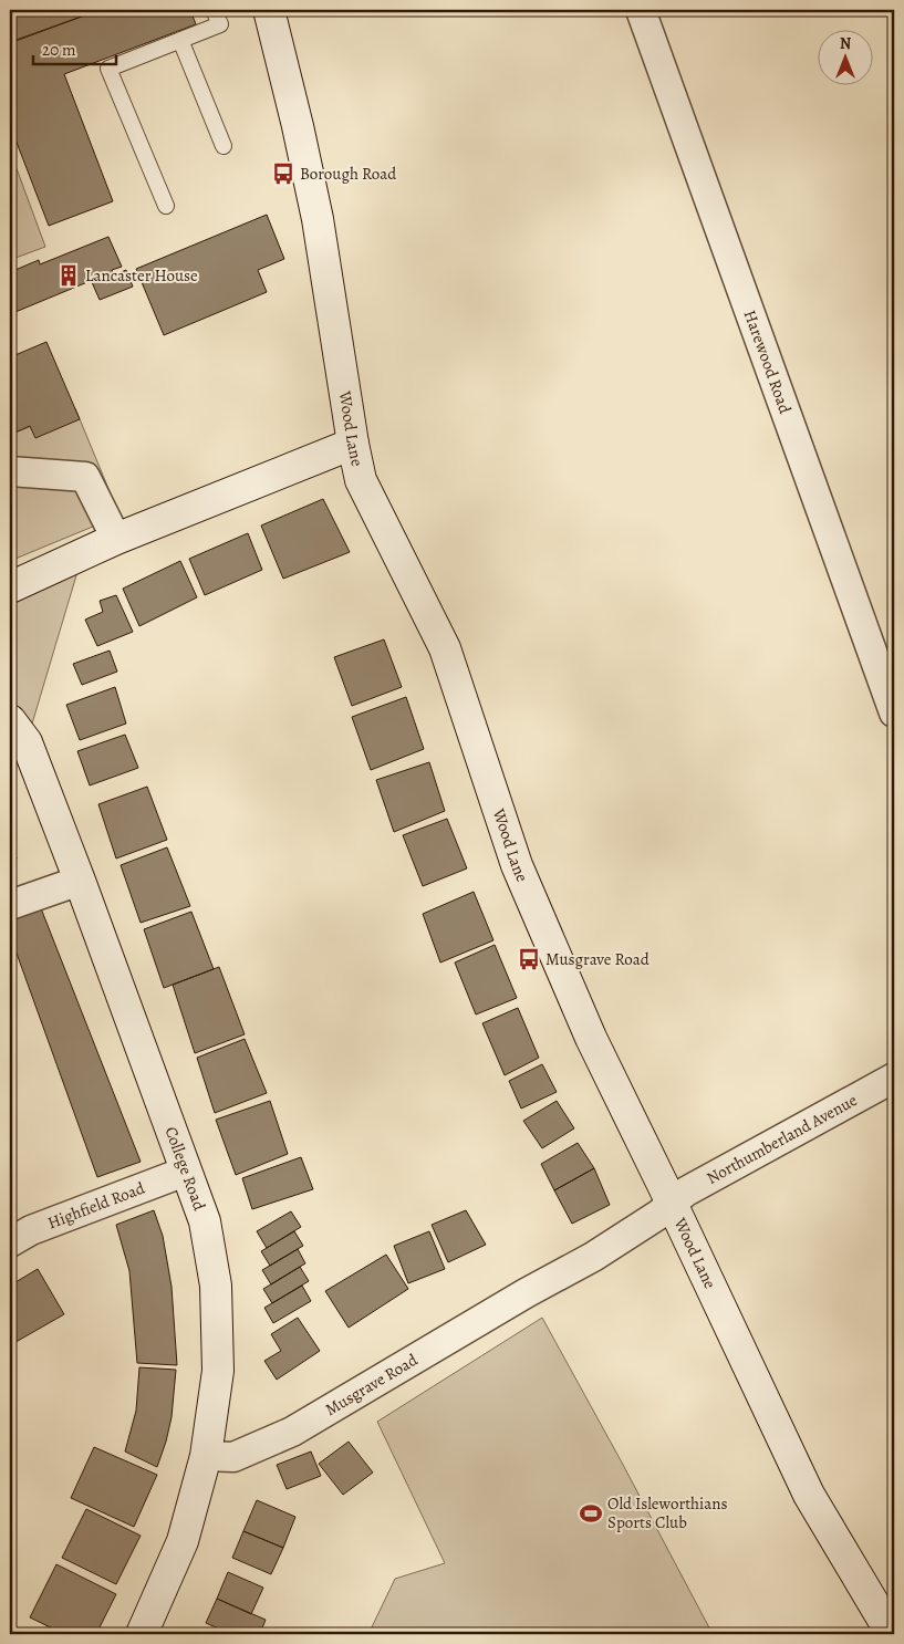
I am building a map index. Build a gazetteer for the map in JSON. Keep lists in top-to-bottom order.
{
  "streets": {
    "street": [
      "Harewood Road",
      "Wood Lane",
      "Northumberland Avenue",
      "College Road",
      "Highfield Road",
      "Musgrave Road"
    ]
  },
  "crossings": [
    ["Wood Lane", "Northumberland Avenue"],
    ["Wood Lane", "Musgrave Road"],
    ["Northumberland Avenue", "Musgrave Road"],
    ["College Road", "Highfield Road"],
    ["College Road", "Musgrave Road"]
  ],
  "places": {
    "bus stop": ["Borough Road", "Musgrave Road"],
    "building": ["Lancaster House"],
    "sports": ["Old Isleworthians Sports Club"]
  },
  "scale_bar": "20 m",
  "north": "top"
}
